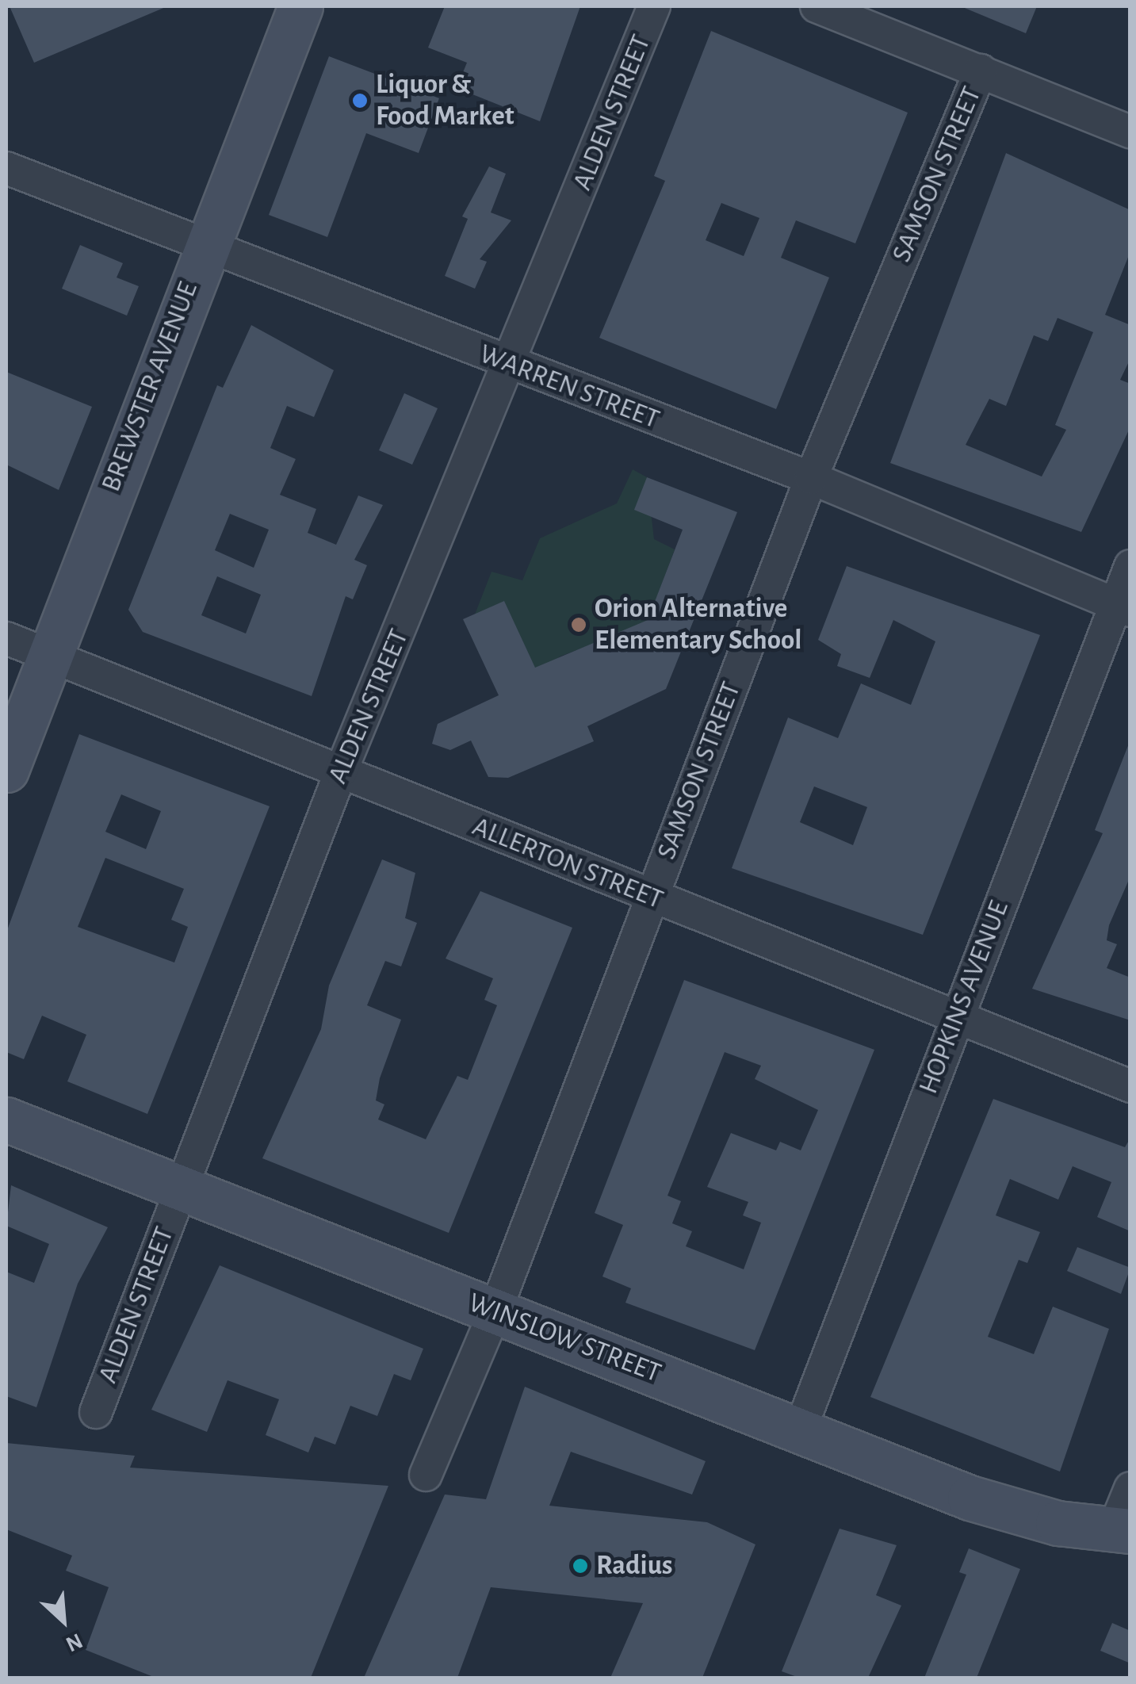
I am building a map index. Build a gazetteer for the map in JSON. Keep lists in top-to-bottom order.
{
  "streets": {
    "street": [
      "ALDEN STREET",
      "SAMSON STREET",
      "BREWSTER AVENUE",
      "WARREN STREET",
      "ALLERTON STREET",
      "HOPKINS AVENUE",
      "WINSLOW STREET"
    ]
  },
  "crossings": [
    ["ALDEN STREET", "WARREN STREET"],
    ["ALDEN STREET", "ALLERTON STREET"],
    ["ALDEN STREET", "WINSLOW STREET"],
    ["SAMSON STREET", "WARREN STREET"],
    ["SAMSON STREET", "ALLERTON STREET"],
    ["SAMSON STREET", "WINSLOW STREET"],
    ["BREWSTER AVENUE", "WARREN STREET"],
    ["BREWSTER AVENUE", "ALLERTON STREET"],
    ["WARREN STREET", "HOPKINS AVENUE"],
    ["ALLERTON STREET", "HOPKINS AVENUE"],
    ["HOPKINS AVENUE", "WINSLOW STREET"]
  ],
  "places": ["Liquor & Food Market", "Orion Alternative Elementary School", "Radius"],
  "north": "bottom right"
}
